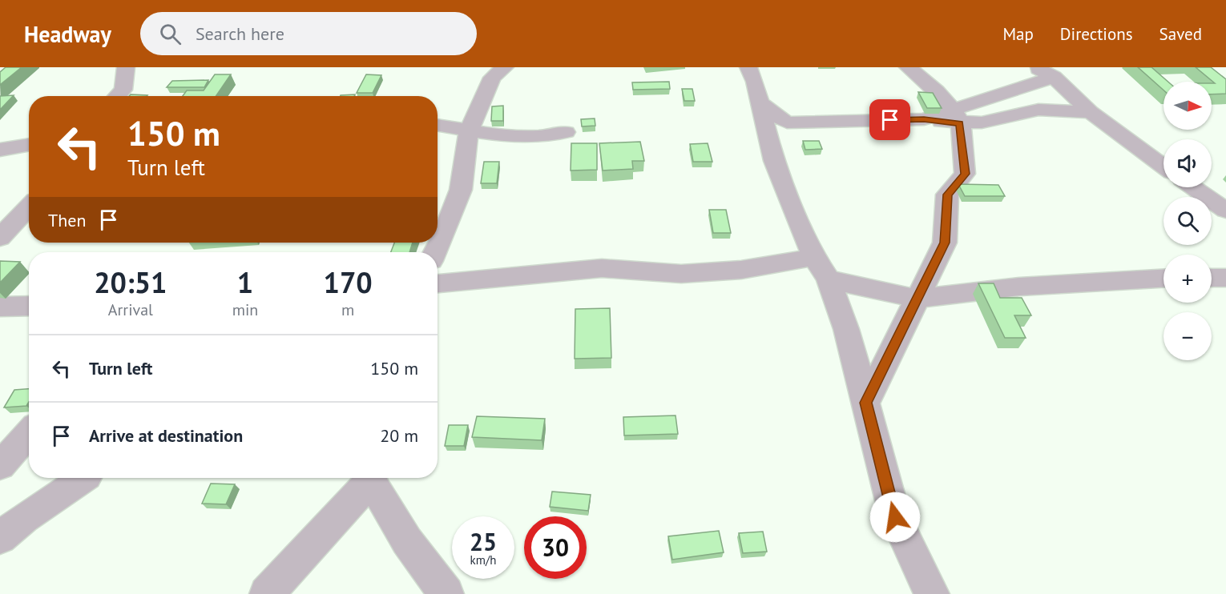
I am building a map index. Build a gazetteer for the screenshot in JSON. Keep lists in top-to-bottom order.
{
  "north": "right",
  "page": {
    "header": "Headway",
    "search": "Search here",
    "nav": ["Map", "Directions", "Saved"],
    "map_buttons": ["+", "−"],
    "turn": ["150 m", "Turn left"],
    "then": "Then",
    "eta": [
      "20:51",
      "Arrival",
      "1",
      "min",
      "170",
      "m"
    ],
    "list": [
      {
        "name": "Turn left",
        "value": "150 m"
      },
      {
        "name": "Arrive at destination",
        "value": "20 m"
      }
    ],
    "speed": "25 km/h",
    "limit": "30"
  }
}
